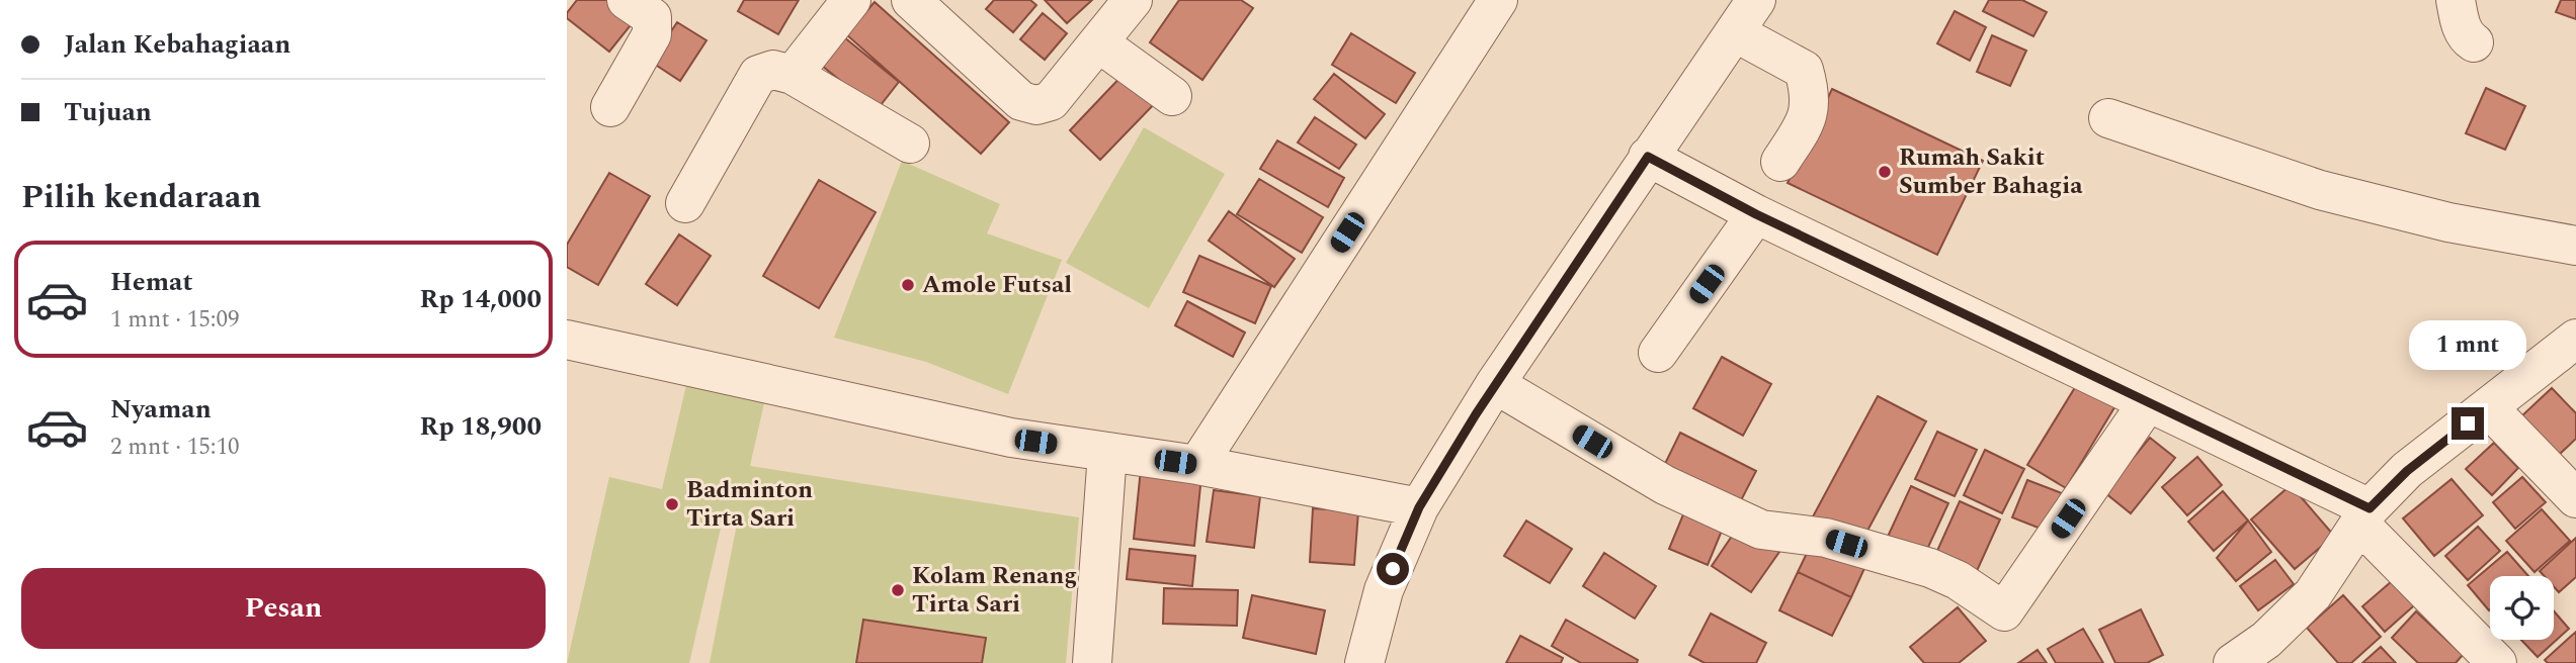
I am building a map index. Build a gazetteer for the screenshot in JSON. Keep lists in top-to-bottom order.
{
  "places": [
    "Rumah Sakit Sumber Bahagia",
    "Amole Futsal",
    "Badminton Tirta Sari",
    "Kolam Renang Tirta Sari"
  ],
  "page": {
    "banner": ["Jalan Kebahagiaan", "Tujuan"],
    "heading": "Pilih kendaraan",
    "list": [
      {
        "name": "Hemat",
        "note": "1 mnt · 15:09",
        "value": "Rp 14,000"
      },
      {
        "name": "Nyaman",
        "note": "2 mnt · 15:10",
        "value": "Rp 18,900"
      }
    ],
    "bubble": "1 mnt",
    "buttons": "Pesan"
  }
}
